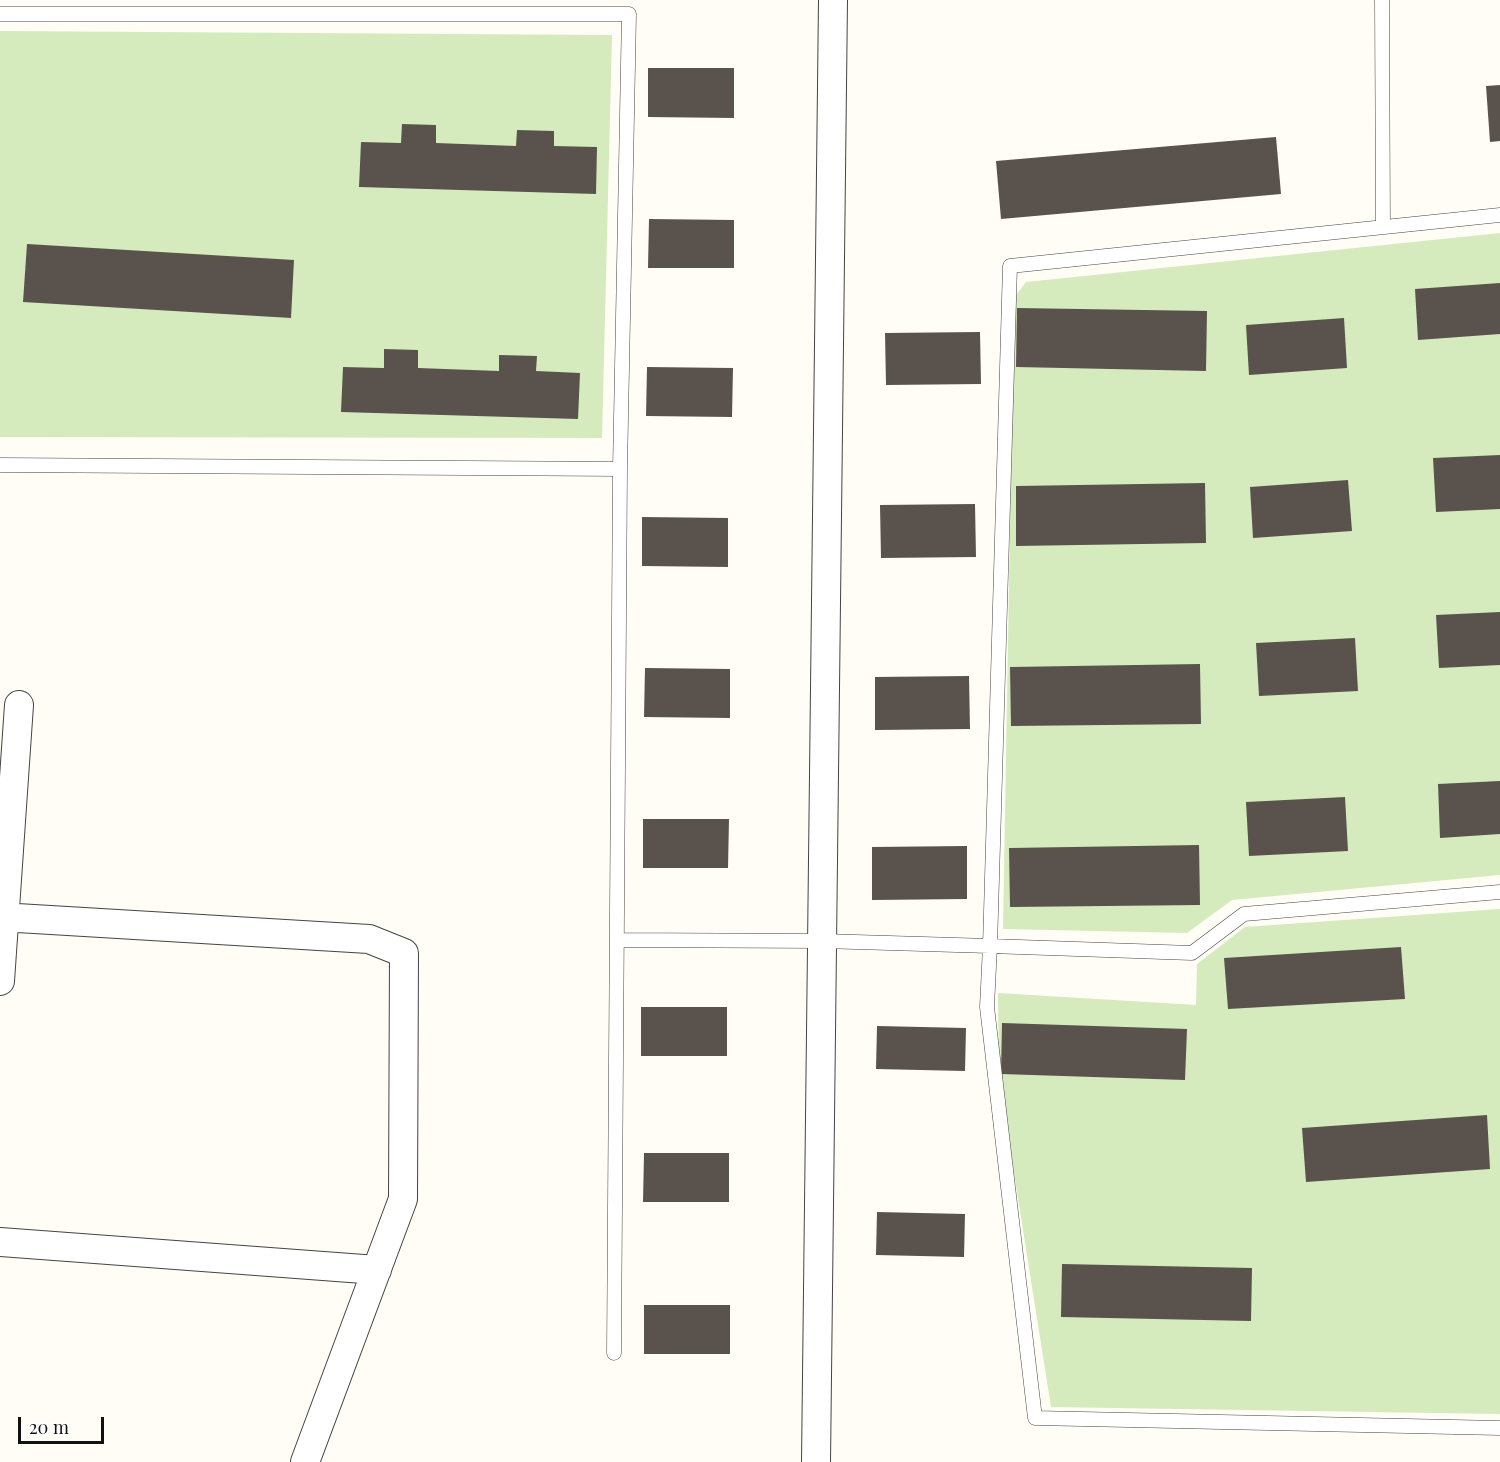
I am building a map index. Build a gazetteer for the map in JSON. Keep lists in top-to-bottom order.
{
  "scale_bar": "20 m"
}
